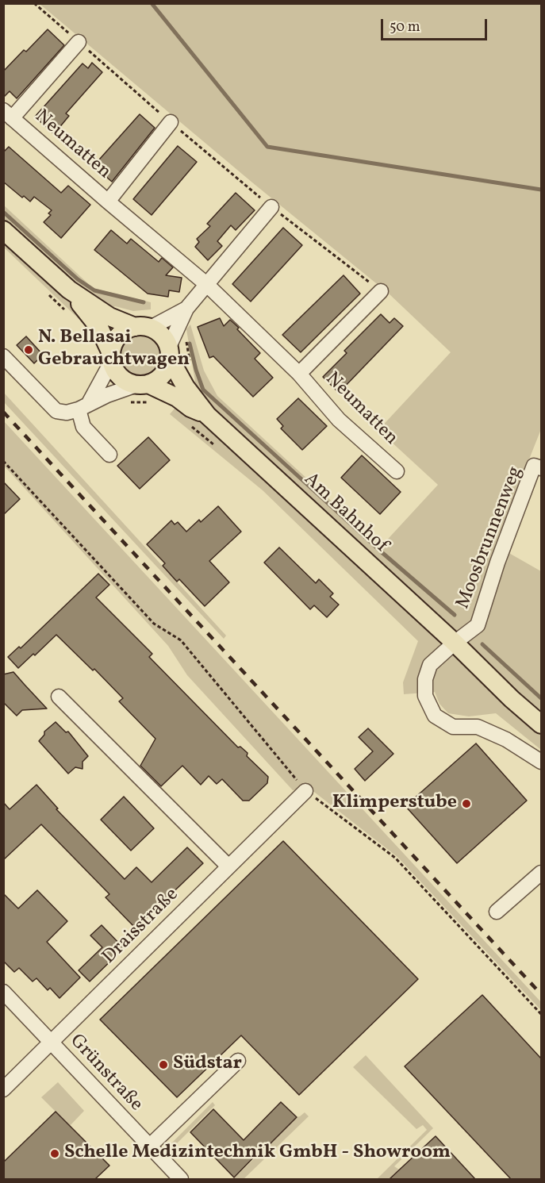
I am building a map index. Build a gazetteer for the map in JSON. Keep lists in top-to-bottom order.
{
  "streets": {
    "main road": ["Am Bahnhof"],
    "street": [
      "Neumatten",
      "Moosbrunnenweg",
      "Draisstraße",
      "Grünstraße"
    ]
  },
  "crossings": [
    ["Am Bahnhof", "Moosbrunnenweg"],
    ["Draisstraße", "Grünstraße"]
  ],
  "places": [
    "N. Bellasai Gebrauchtwagen",
    "Klimperstube",
    "Südstar",
    "Schelle Medizintechnik GmbH - Showroom"
  ],
  "scale_bar": "50 m"
}
